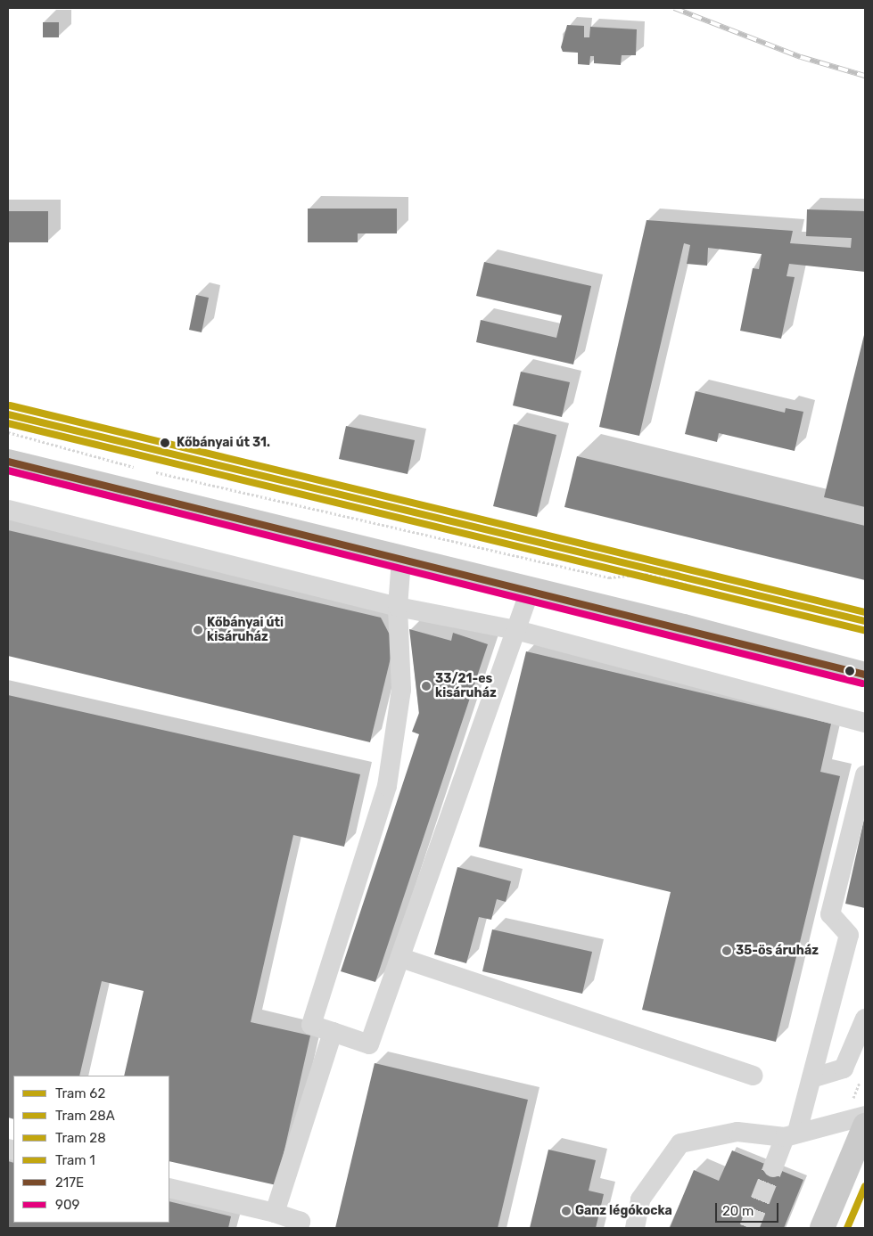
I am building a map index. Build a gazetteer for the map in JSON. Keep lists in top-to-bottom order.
{
  "places": [
    "Kőbányai út 31.",
    "Kőbányai úti kisáruház",
    "33/21-es kisáruház",
    "35-ös áruház",
    "Ganz légókocka"
  ],
  "lines": [
    "tram line 28",
    "tram line 62",
    "tram line 28A",
    "transit line 217E",
    "transit line 909",
    "tram line 1"
  ],
  "legend": [
    "Tram 62",
    "Tram 28A",
    "Tram 28",
    "Tram 1",
    "217E",
    "909"
  ],
  "scale_bar": "20 m"
}
